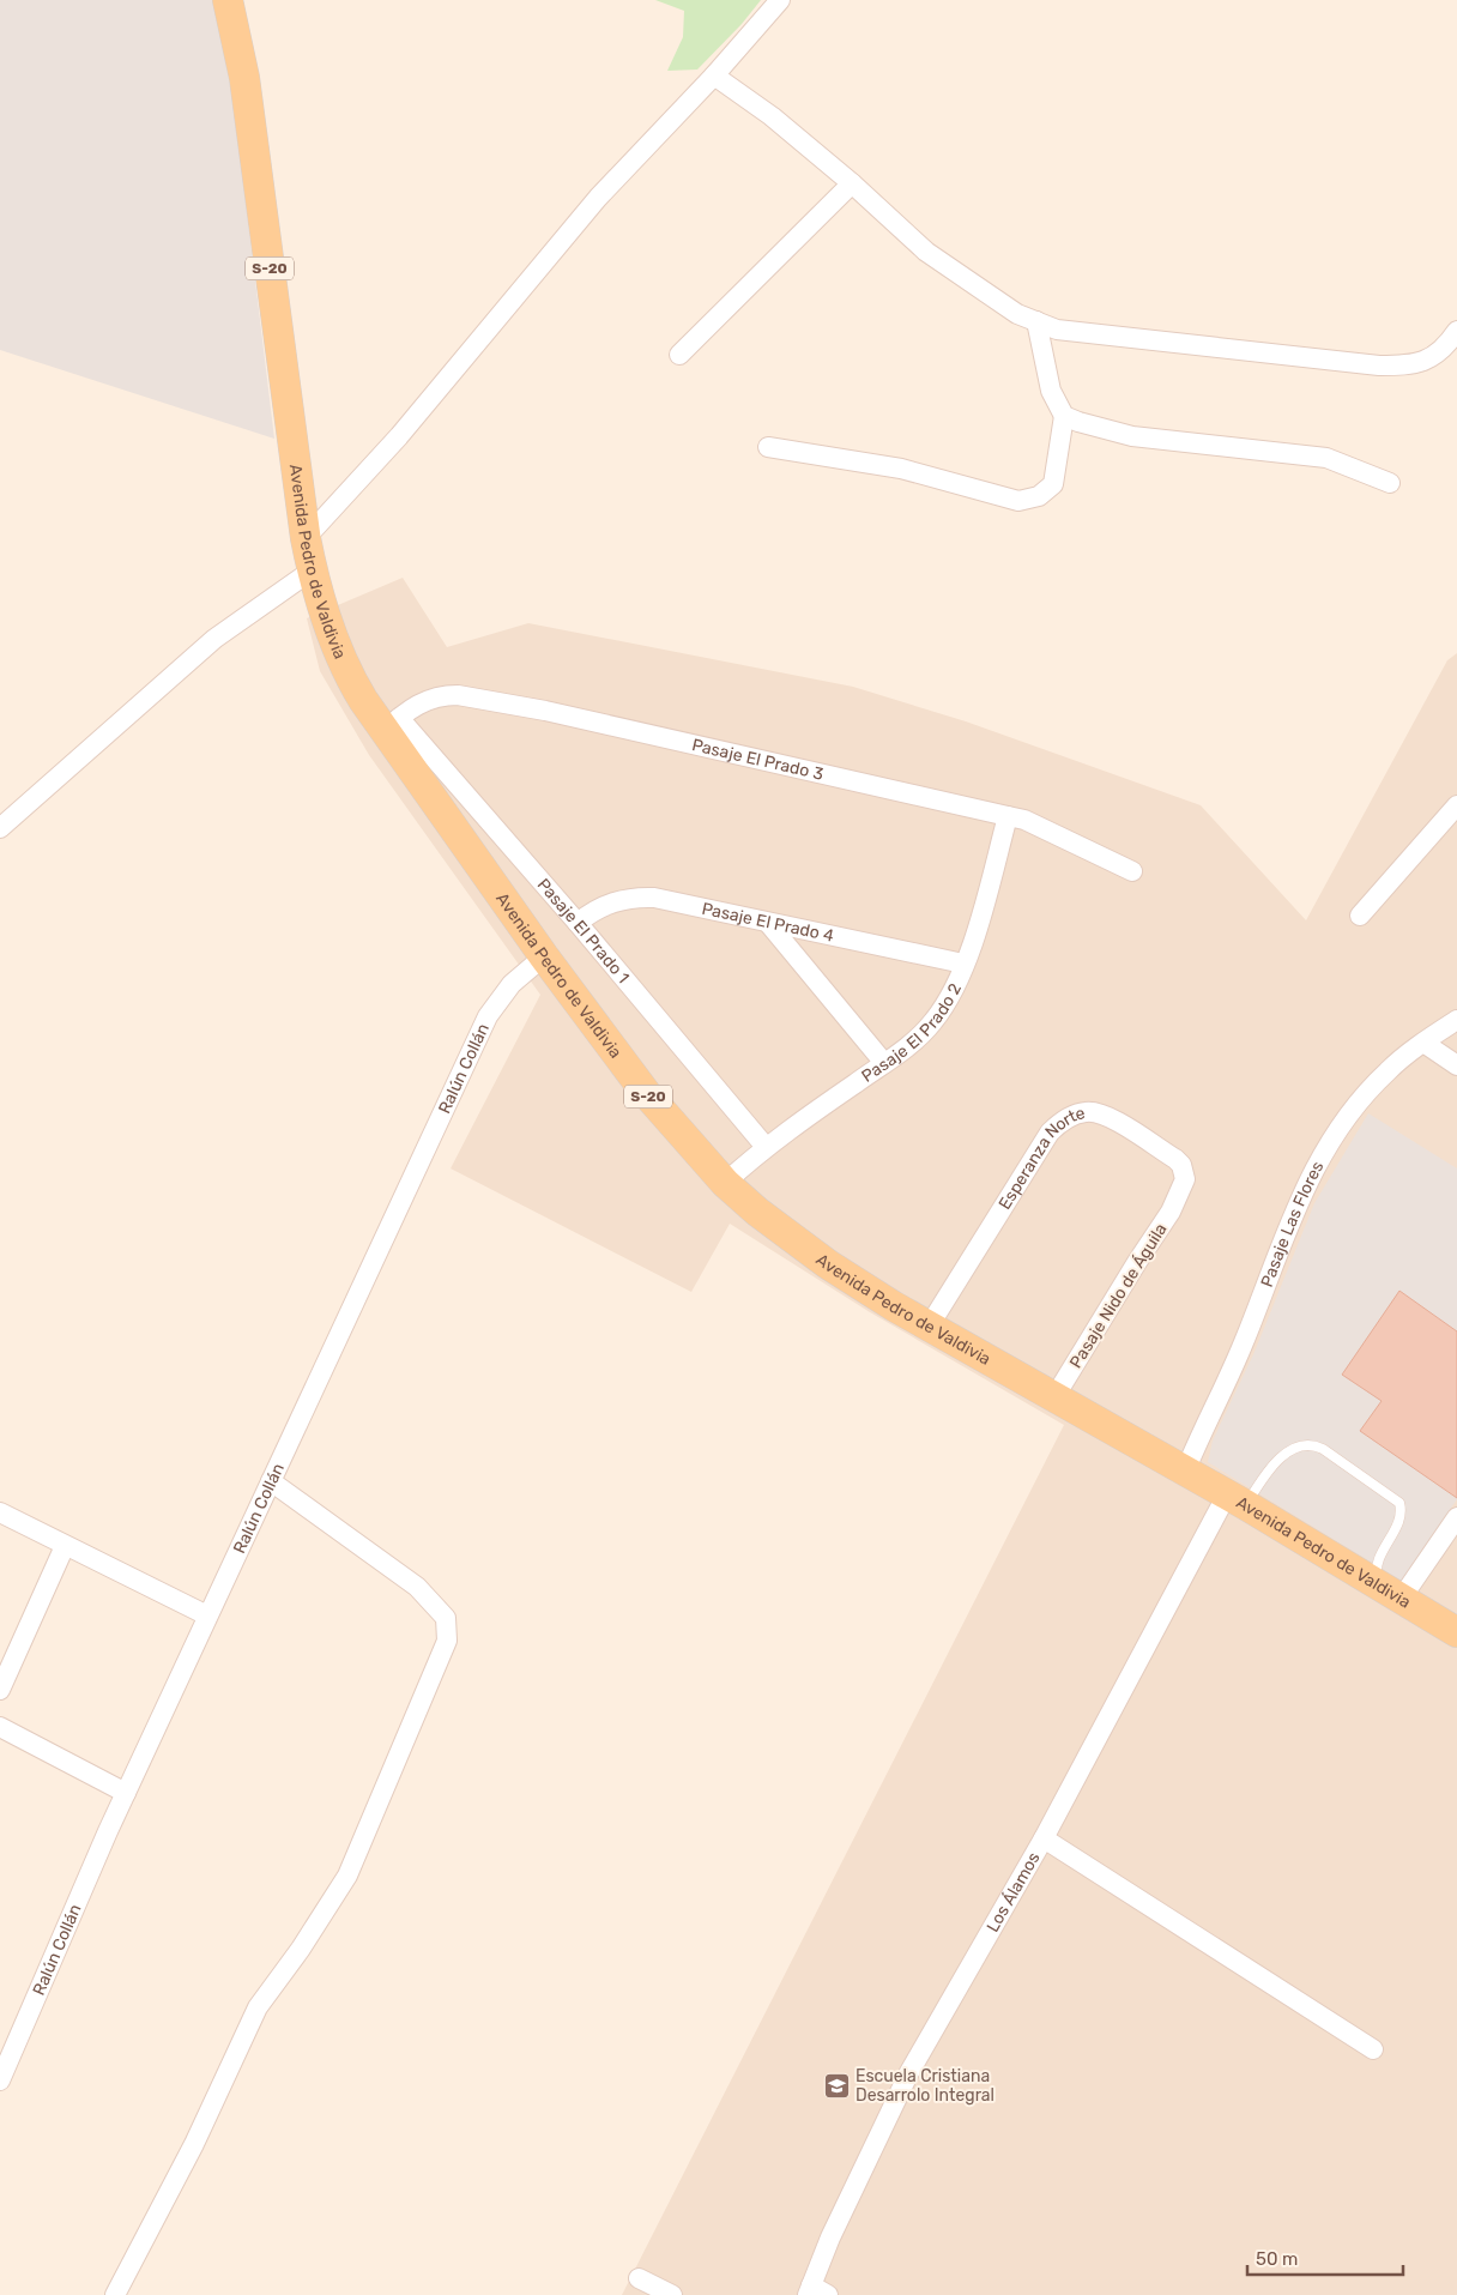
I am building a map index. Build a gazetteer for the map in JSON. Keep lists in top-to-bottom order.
{
  "streets": {
    "main road": ["S-20", "Avenida Pedro de Valdivia"],
    "street": [
      "Pasaje El Prado 3",
      "Pasaje El Prado 4",
      "Pasaje El Prado 1",
      "Pasaje El Prado 2",
      "Ralún Collán",
      "Esperanza Norte",
      "Pasaje Las Flores",
      "Pasaje Nido de Águila",
      "Los Álamos"
    ]
  },
  "crossings": [
    ["Avenida Pedro de Valdivia", "Pasaje El Prado 3"],
    ["Avenida Pedro de Valdivia", "Pasaje El Prado 1"],
    ["Avenida Pedro de Valdivia", "Pasaje El Prado 2"],
    ["Avenida Pedro de Valdivia", "Ralún Collán"],
    ["Avenida Pedro de Valdivia", "Esperanza Norte"],
    ["Avenida Pedro de Valdivia", "Pasaje Las Flores"],
    ["Avenida Pedro de Valdivia", "Pasaje Nido de Águila"],
    ["Avenida Pedro de Valdivia", "Los Álamos"],
    ["Pasaje El Prado 3", "Pasaje El Prado 1"],
    ["Pasaje El Prado 3", "Pasaje El Prado 2"],
    ["Pasaje El Prado 4", "Pasaje El Prado 1"],
    ["Pasaje El Prado 4", "Pasaje El Prado 2"],
    ["Pasaje El Prado 1", "Pasaje El Prado 2"],
    ["Esperanza Norte", "Pasaje Nido de Águila"]
  ],
  "places": {
    "school or university": ["Escuela Cristiana Desarrolo Integral"]
  },
  "scale_bar": "50 m"
}
